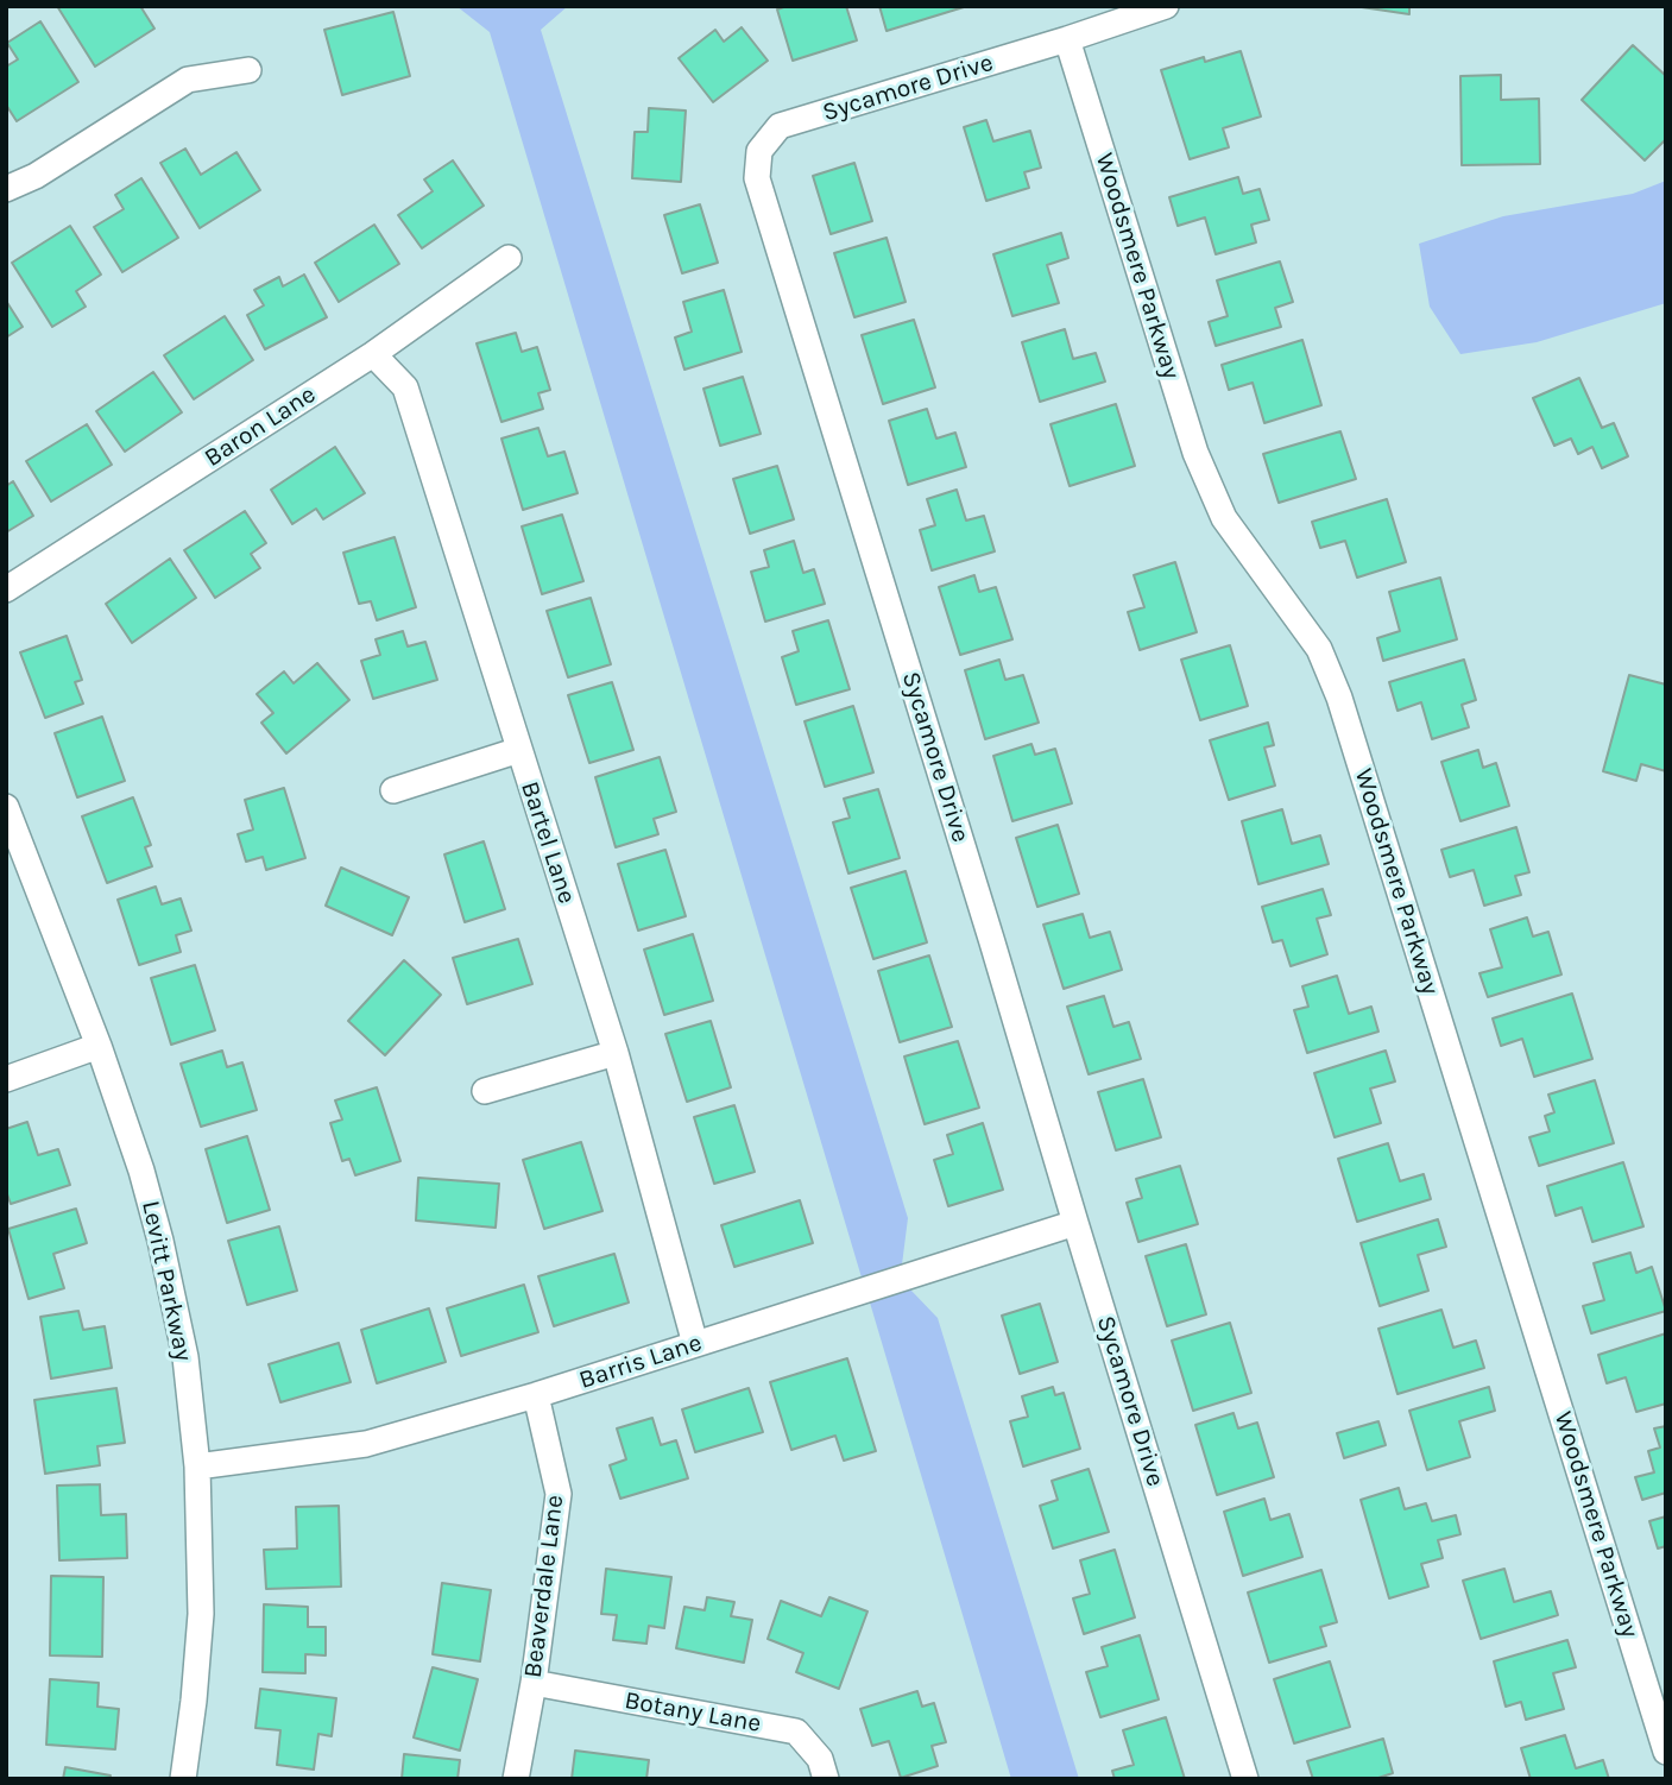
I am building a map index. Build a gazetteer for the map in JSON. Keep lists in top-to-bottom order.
{
  "streets": {
    "street": [
      "Sycamore Drive",
      "Woodsmere Parkway",
      "Baron Lane",
      "Bartel Lane",
      "Levitt Parkway",
      "Barris Lane",
      "Beaverdale Lane",
      "Botany Lane"
    ]
  },
  "crossings": [
    ["Sycamore Drive", "Woodsmere Parkway"],
    ["Sycamore Drive", "Barris Lane"],
    ["Baron Lane", "Bartel Lane"],
    ["Bartel Lane", "Barris Lane"],
    ["Levitt Parkway", "Barris Lane"],
    ["Barris Lane", "Beaverdale Lane"],
    ["Beaverdale Lane", "Botany Lane"]
  ]
}
